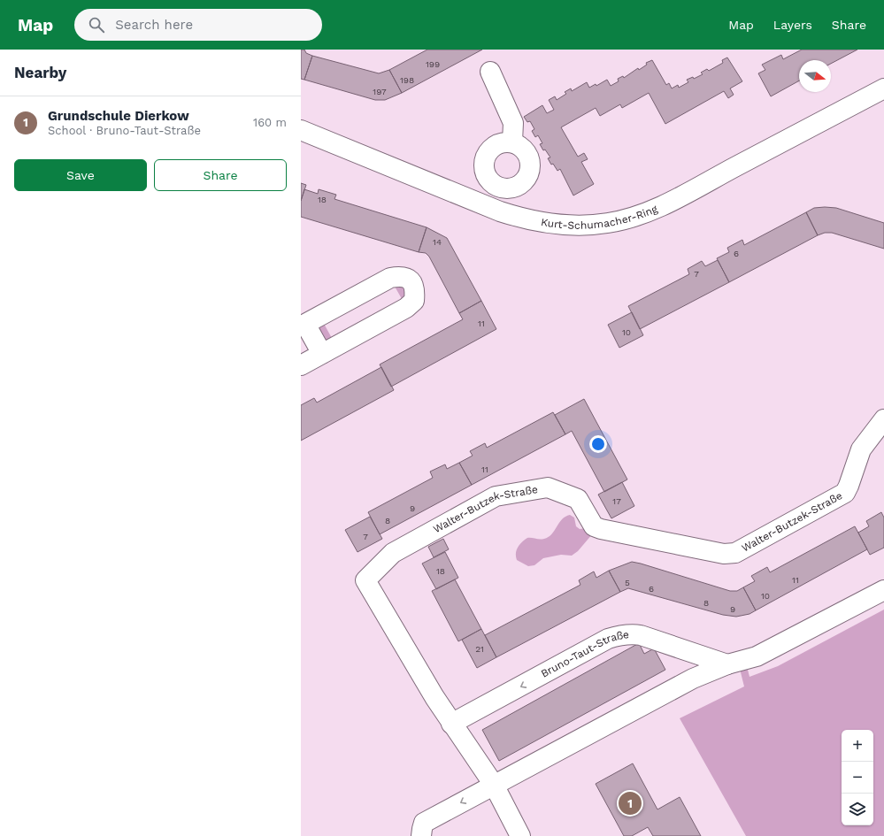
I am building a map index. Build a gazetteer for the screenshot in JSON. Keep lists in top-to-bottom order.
{
  "streets": {
    "street": ["Kurt-Schumacher-Ring", "Walter-Butzek-Straße", "Bruno-Taut-Straße"]
  },
  "crossings": [
    ["Walter-Butzek-Straße", "Bruno-Taut-Straße"]
  ],
  "house_numbers": [
    "199",
    "198",
    "197",
    "18",
    "14",
    "6",
    "7",
    "11",
    "10",
    "11",
    "17",
    "9",
    "8",
    "7",
    "18",
    "11",
    "5",
    "6",
    "10",
    "8",
    "9",
    "21"
  ],
  "north": "right",
  "page": {
    "header": "Map",
    "search": "Search here",
    "nav": ["Map", "Layers", "Share"],
    "heading": "Nearby",
    "list": [
      {
        "mark": "1",
        "name": "Grundschule Dierkow",
        "note": "School · Bruno-Taut-Straße",
        "value": "160 m"
      }
    ],
    "buttons": ["Save", "Share"],
    "map_buttons": ["+", "−"],
    "pins": "1"
  }
}
